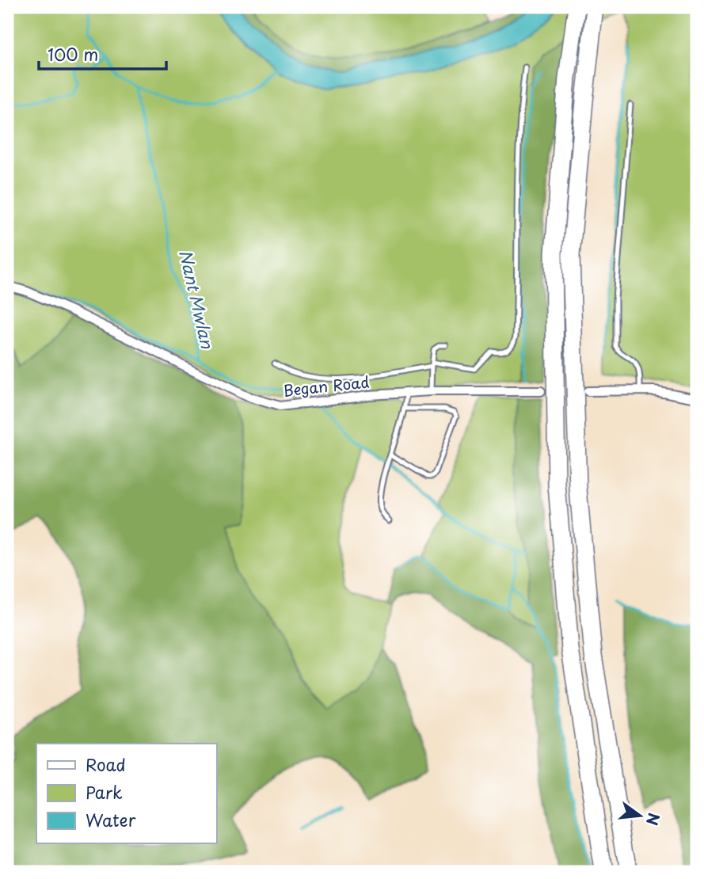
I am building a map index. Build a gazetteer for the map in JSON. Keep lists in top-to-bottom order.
{
  "streets": {
    "street": ["Began Road"]
  },
  "water": ["Nant Mwlan"],
  "legend": ["Road", "Park", "Water"],
  "scale_bar": "100 m",
  "north": "right"
}
